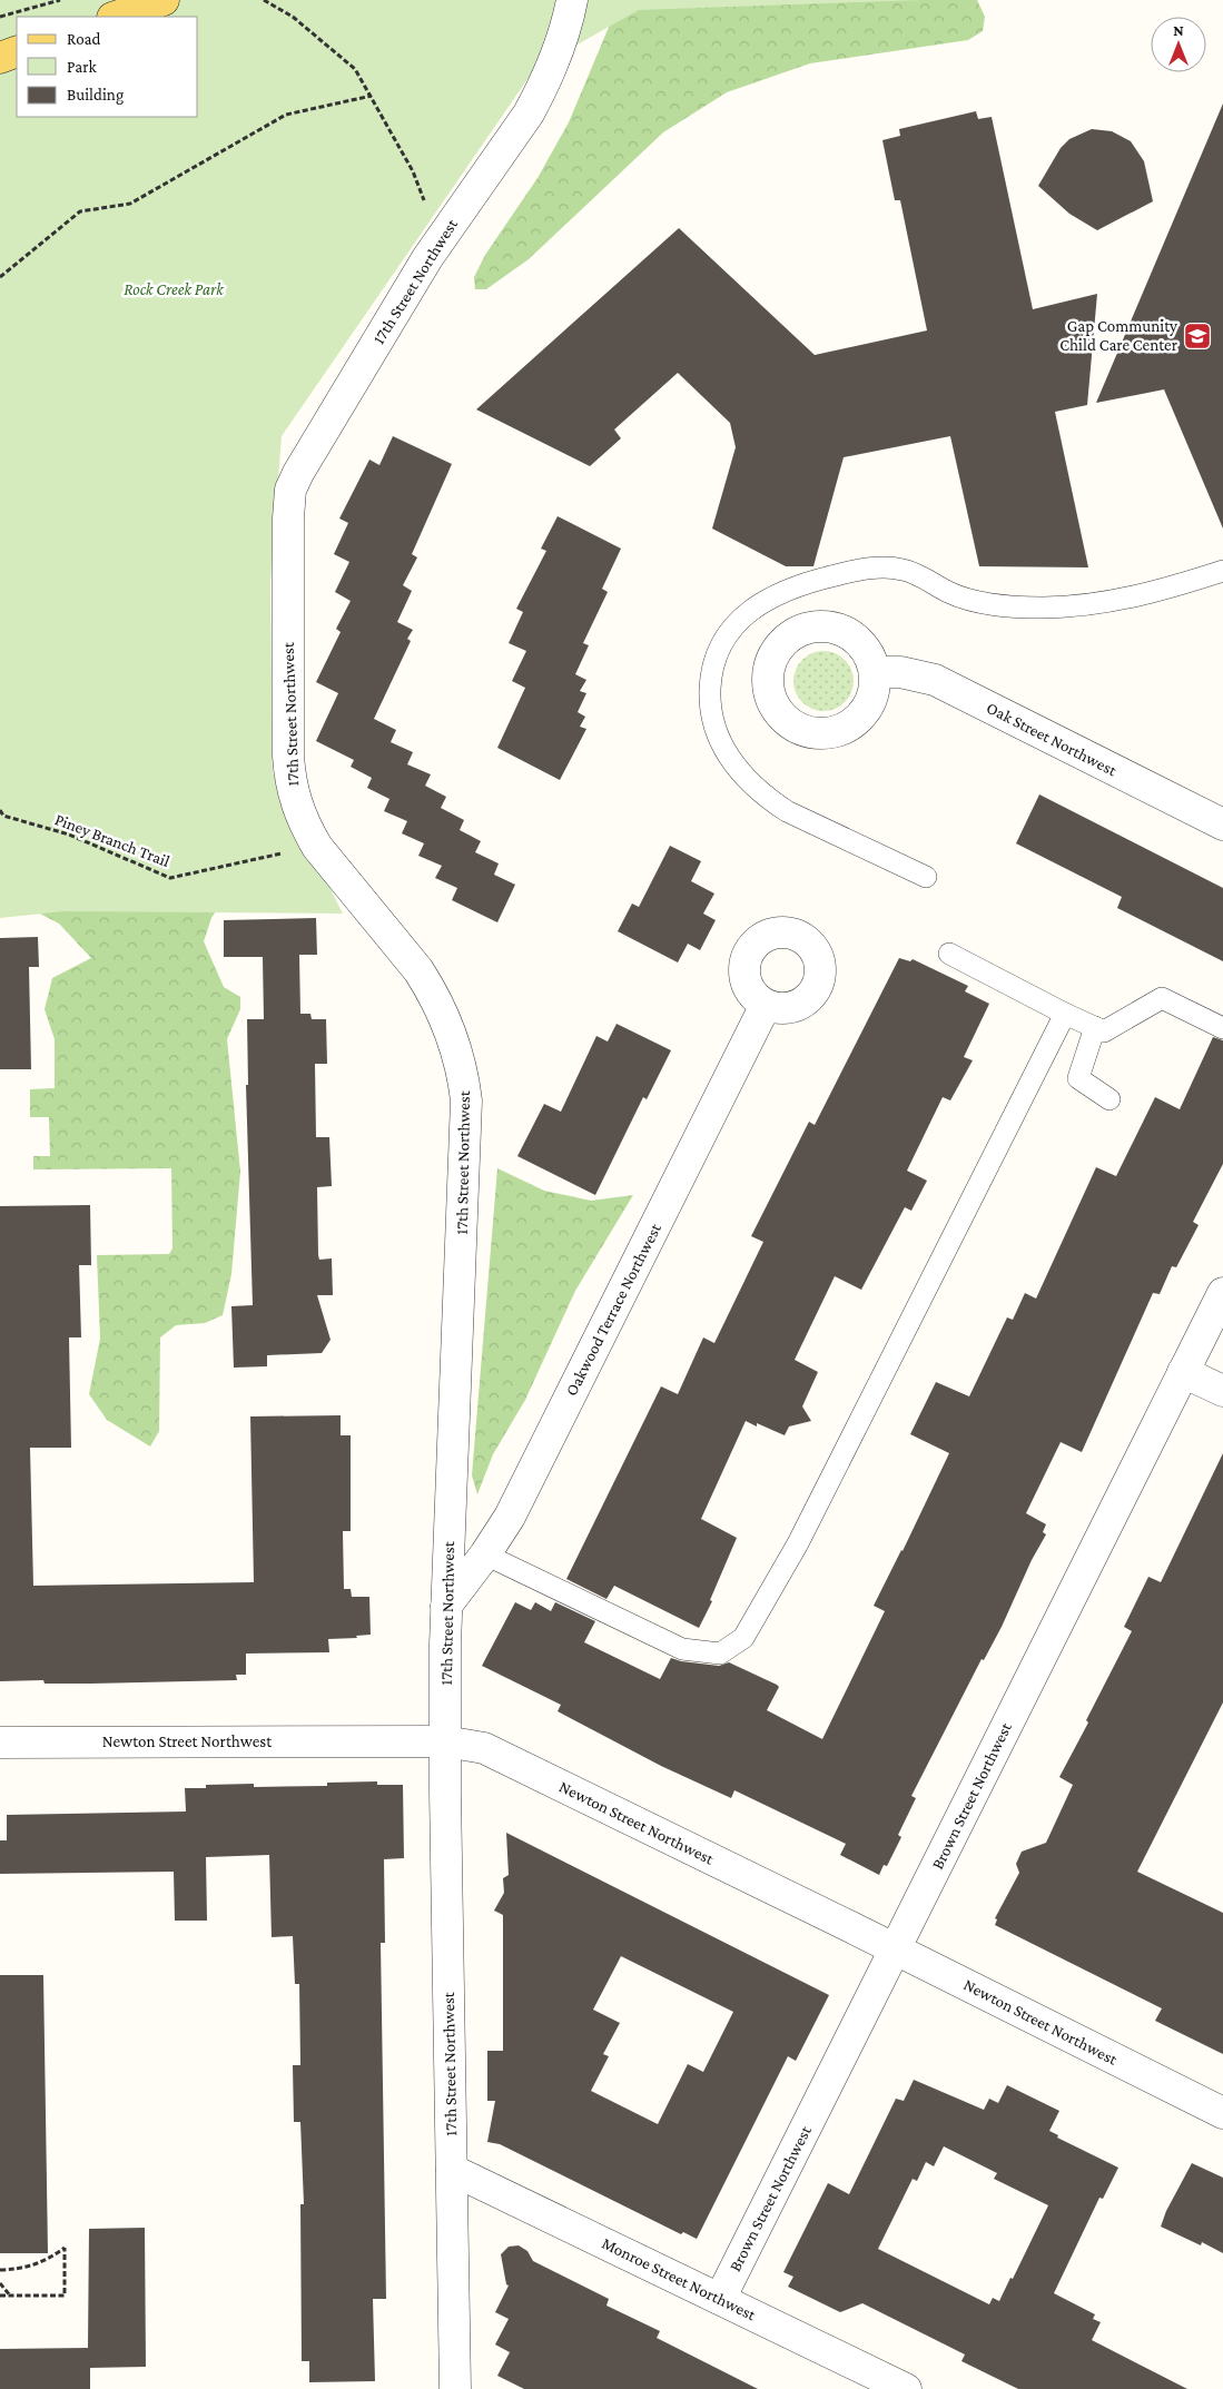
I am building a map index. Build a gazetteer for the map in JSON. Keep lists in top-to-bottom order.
{
  "streets": {
    "street": [
      "17th Street Northwest",
      "Oak Street Northwest",
      "Oakwood Terrace Northwest",
      "Newton Street Northwest",
      "Brown Street Northwest",
      "Monroe Street Northwest"
    ],
    "path": ["Piney Branch Trail"]
  },
  "crossings": [
    ["17th Street Northwest", "Piney Branch Trail"],
    ["17th Street Northwest", "Oakwood Terrace Northwest"],
    ["17th Street Northwest", "Newton Street Northwest"],
    ["17th Street Northwest", "Monroe Street Northwest"],
    ["Newton Street Northwest", "Brown Street Northwest"],
    ["Brown Street Northwest", "Monroe Street Northwest"]
  ],
  "parks": ["Rock Creek Park"],
  "places": {
    "school or university": ["Gap Community Child Care Center"]
  },
  "legend": ["Road", "Park", "Building"],
  "north": "top"
}
